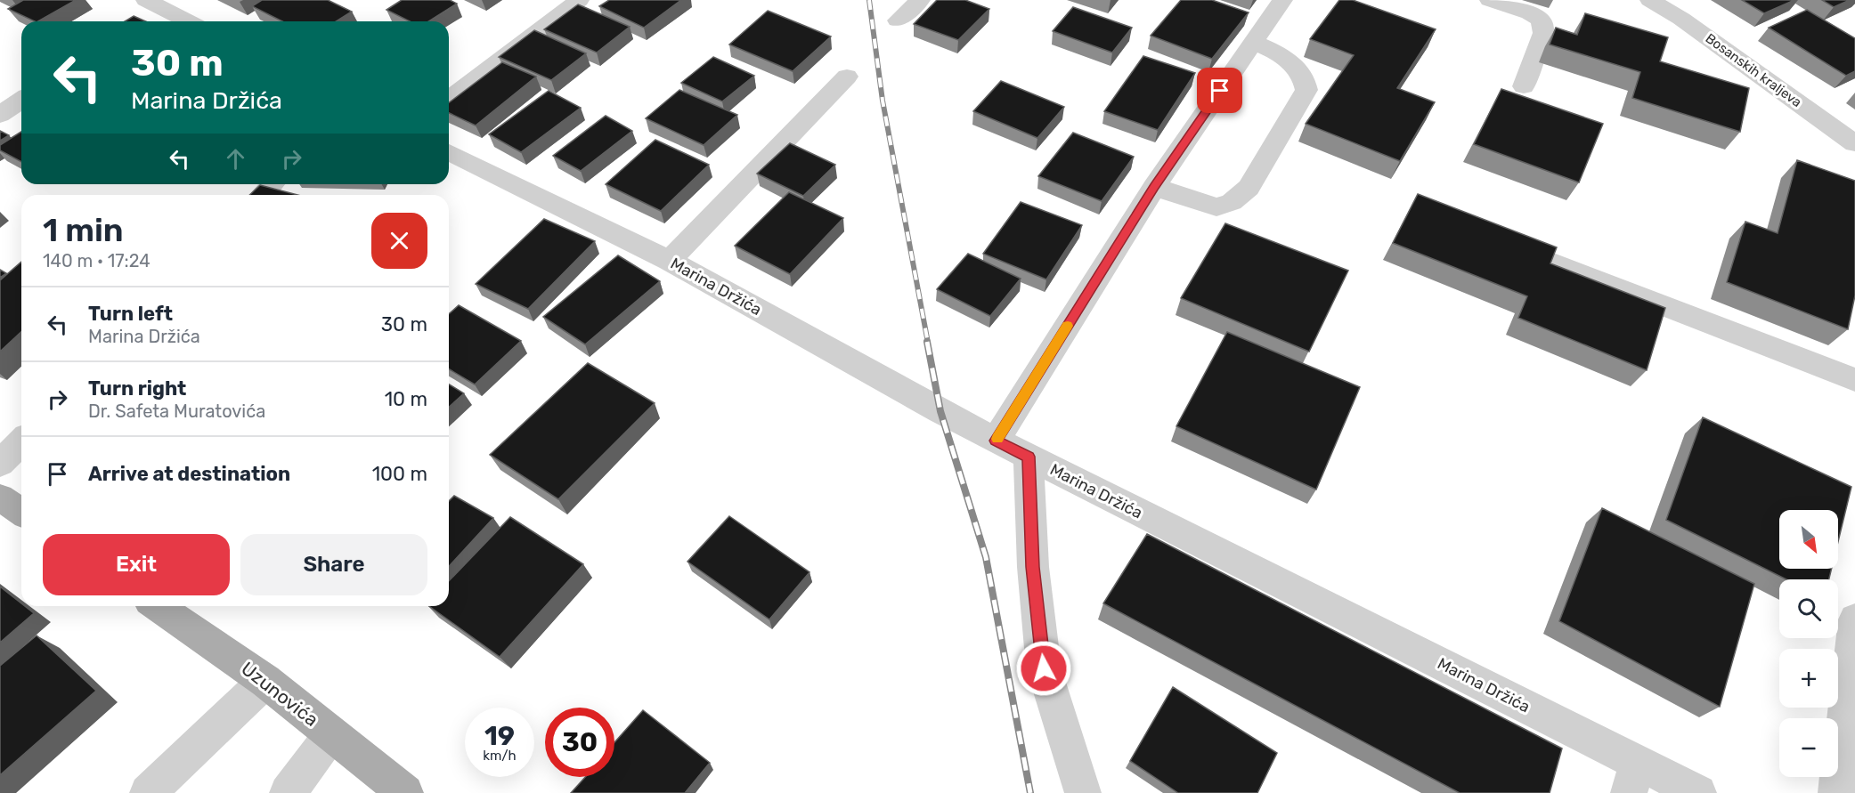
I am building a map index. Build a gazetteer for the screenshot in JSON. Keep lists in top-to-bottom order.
{
  "streets": {
    "main road": ["Uzunovića"],
    "street": ["Bosanskih kraljeva", "Marina Držića"]
  },
  "north": "bottom right",
  "page": {
    "turn": ["30 m", "Marina Držića"],
    "heading": ["1 min", "140 m · 17:24"],
    "list": [
      {
        "name": "Turn left",
        "note": "Marina Držića",
        "value": "30 m"
      },
      {
        "name": "Turn right",
        "note": "Dr. Safeta Muratovića",
        "value": "10 m"
      },
      {
        "name": "Arrive at destination",
        "value": "100 m"
      }
    ],
    "map_buttons": ["+", "−"],
    "buttons": ["Exit", "Share"],
    "speed": "19 km/h",
    "limit": "30"
  }
}
